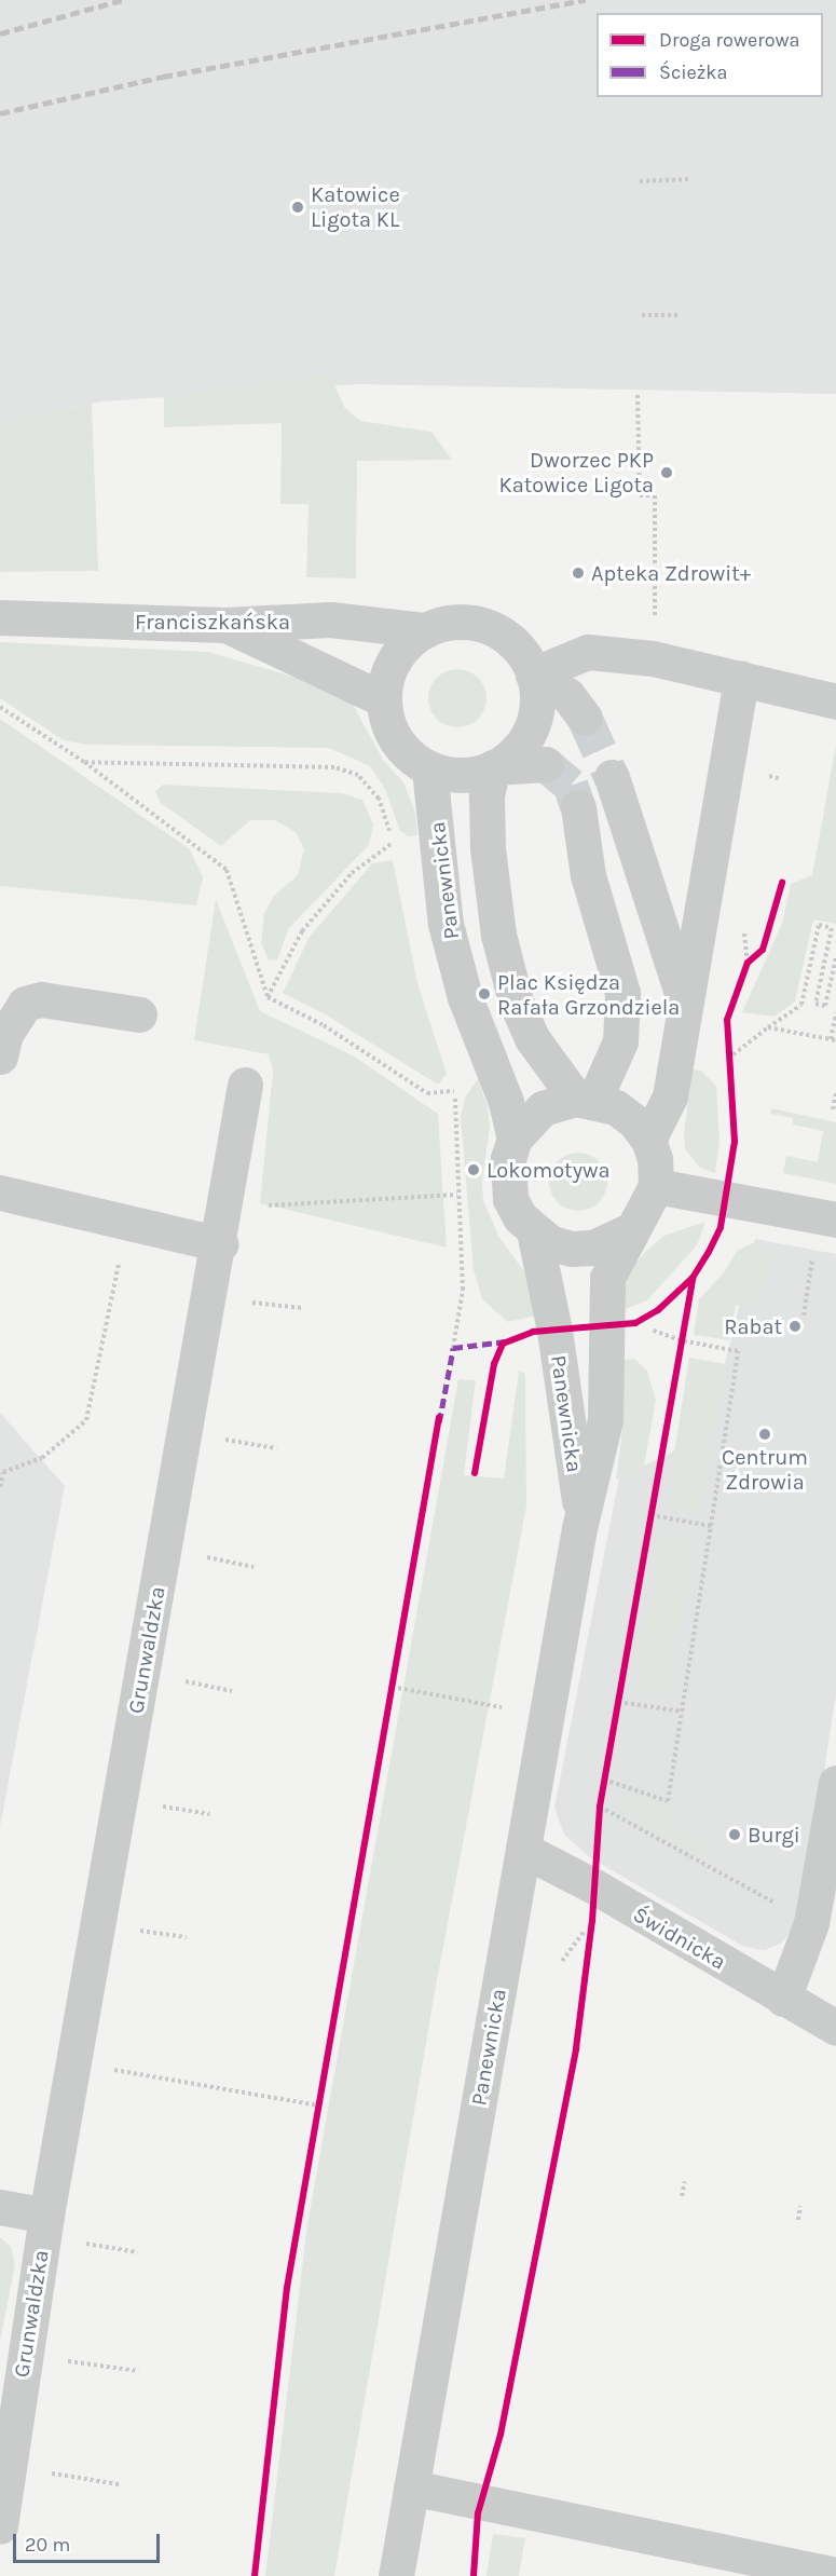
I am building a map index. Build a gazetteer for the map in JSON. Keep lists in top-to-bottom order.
{
  "streets": {
    "street": [
      "Franciszkańska",
      "Panewnicka",
      "Grunwaldzka",
      "Świdnicka"
    ]
  },
  "crossings": [
    ["Franciszkańska", "Panewnicka"],
    ["Panewnicka", "Świdnicka"]
  ],
  "places": [
    "Katowice Ligota KL",
    "Dworzec PKP Katowice Ligota",
    "Apteka Zdrowit+",
    "Plac Księdza Rafała Grzondziela",
    "Lokomotywa",
    "Rabat",
    "Centrum Zdrowia",
    "Burgi"
  ],
  "legend": ["Droga rowerowa", "Ścieżka"],
  "scale_bar": "20 m"
}
